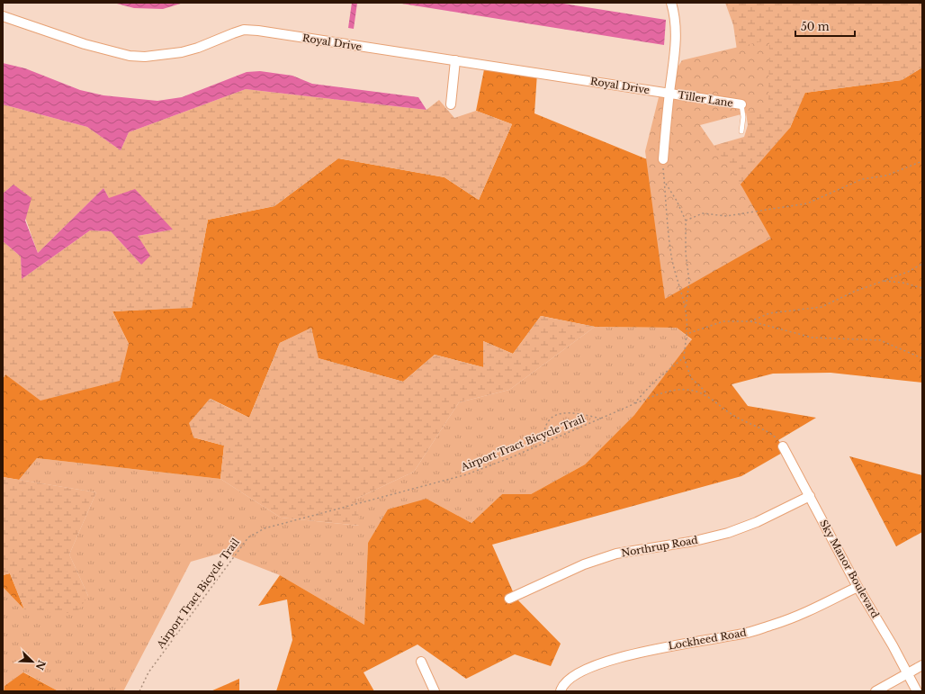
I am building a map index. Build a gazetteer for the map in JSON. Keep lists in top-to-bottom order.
{
  "streets": {
    "street": [
      "Royal Drive",
      "Tiller Lane",
      "Northrup Road",
      "Sky Manor Boulevard",
      "Lockheed Road"
    ],
    "path": ["Airport Tract Bicycle Trail"]
  },
  "crossings": [
    ["Royal Drive", "Tiller Lane"],
    ["Northrup Road", "Sky Manor Boulevard"],
    ["Sky Manor Boulevard", "Lockheed Road"]
  ],
  "scale_bar": "50 m",
  "north": "bottom right"
}
